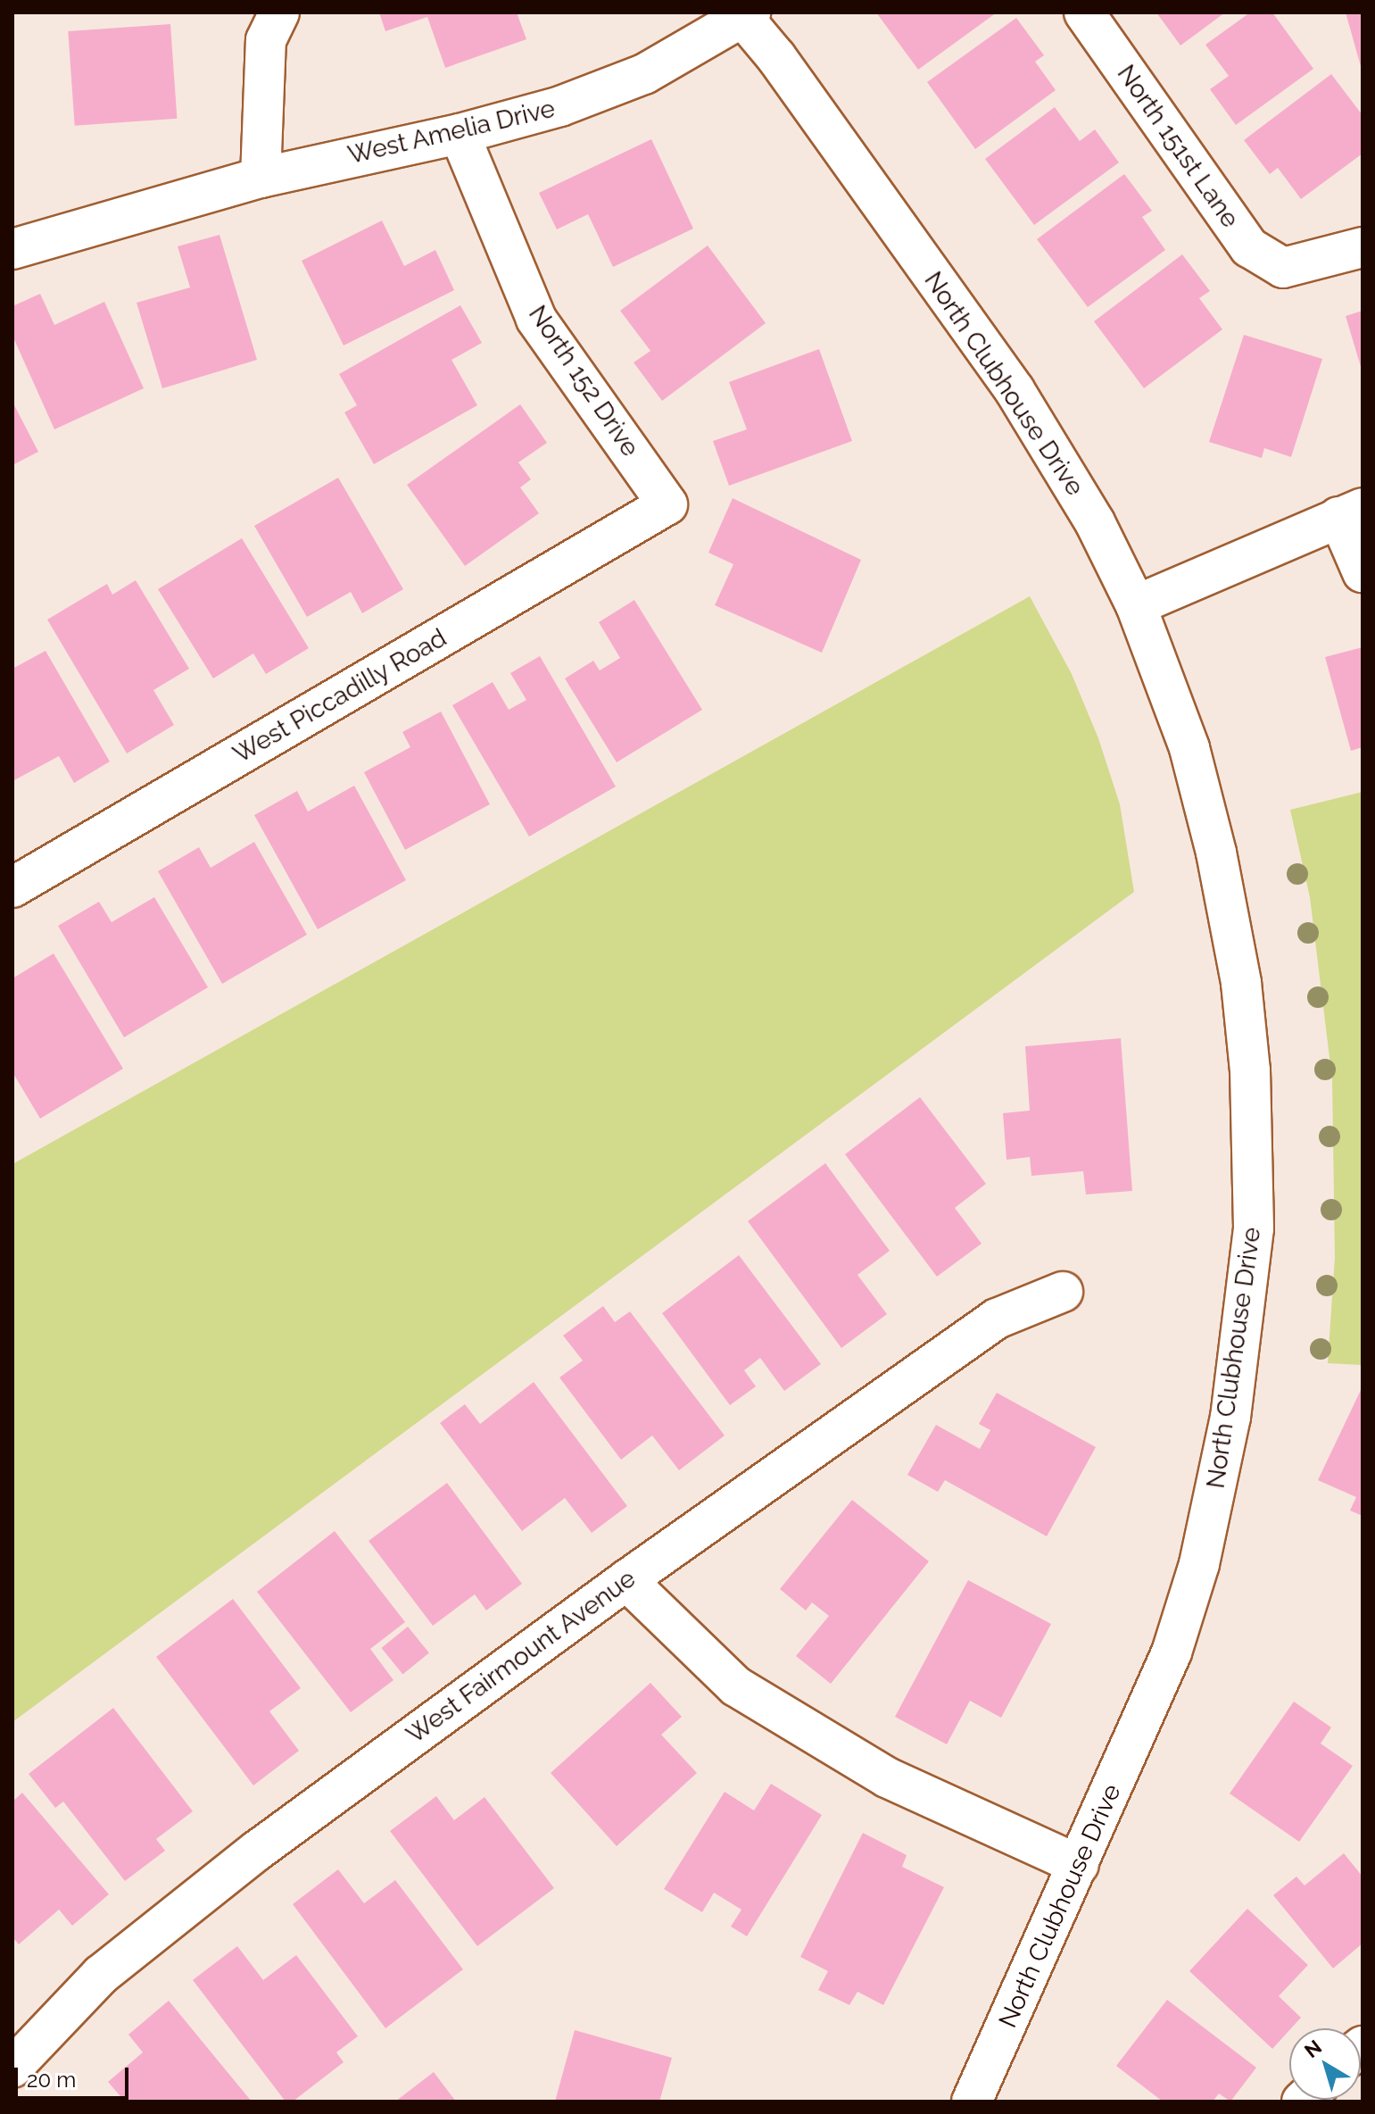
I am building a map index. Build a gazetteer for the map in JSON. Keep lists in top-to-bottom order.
{
  "streets": {
    "street": [
      "West Amelia Drive",
      "North 151st Lane",
      "North 152 Drive",
      "North Clubhouse Drive",
      "West Piccadilly Road",
      "West Fairmount Avenue"
    ]
  },
  "crossings": [
    ["West Amelia Drive", "North 152 Drive"],
    ["West Amelia Drive", "North Clubhouse Drive"],
    ["North 152 Drive", "West Piccadilly Road"]
  ],
  "scale_bar": "20 m",
  "north": "top left"
}
